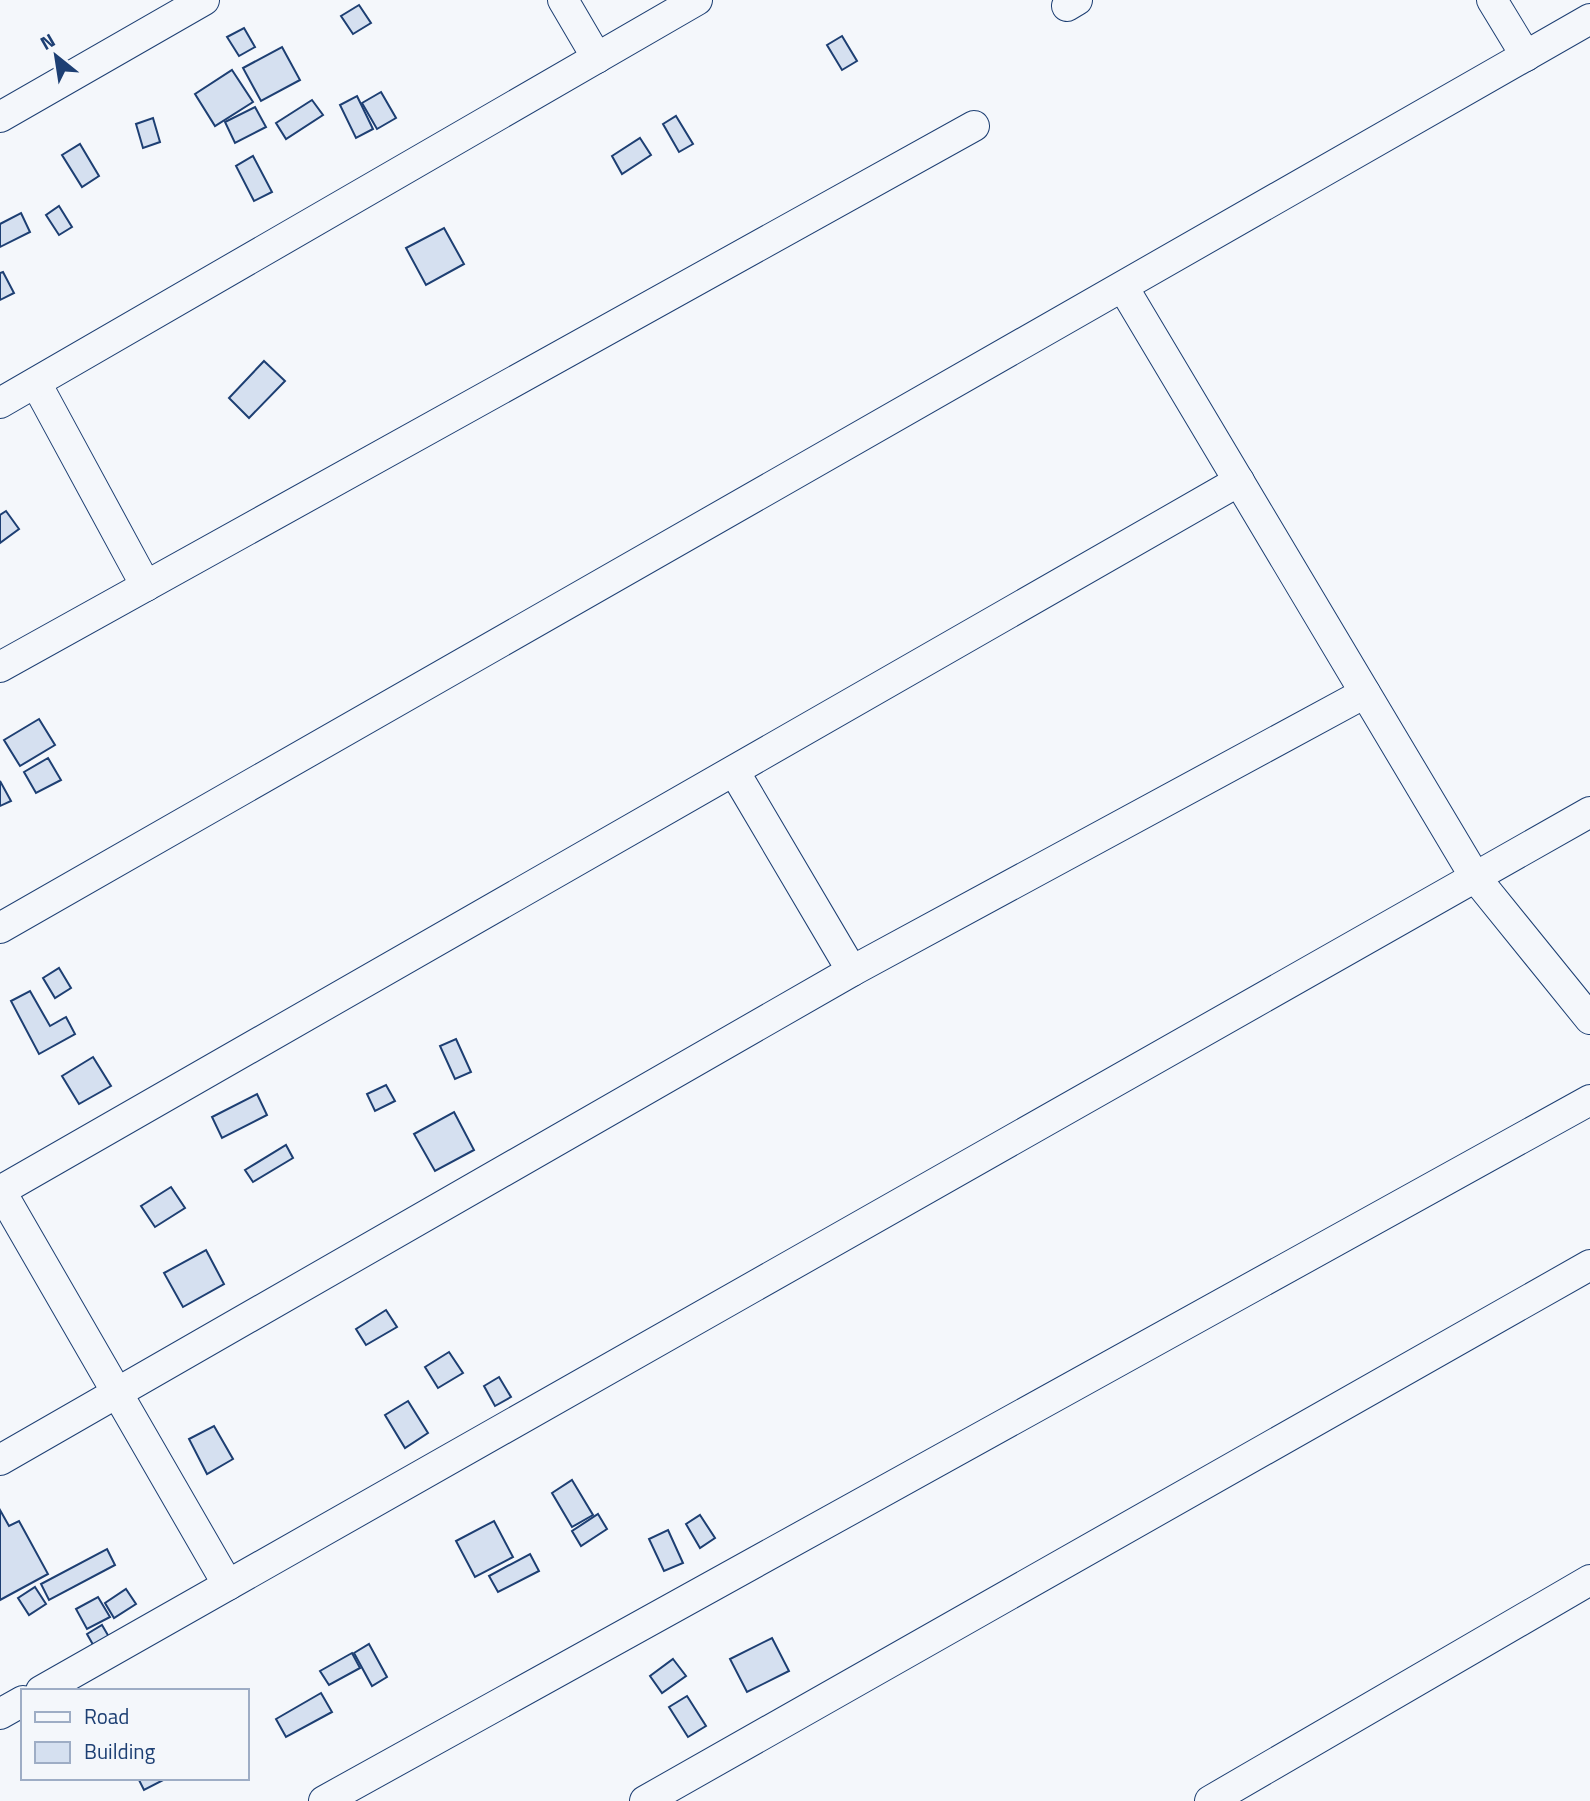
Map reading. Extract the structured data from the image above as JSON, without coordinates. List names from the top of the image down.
{
  "legend": ["Road", "Building"],
  "north": "top left"
}
